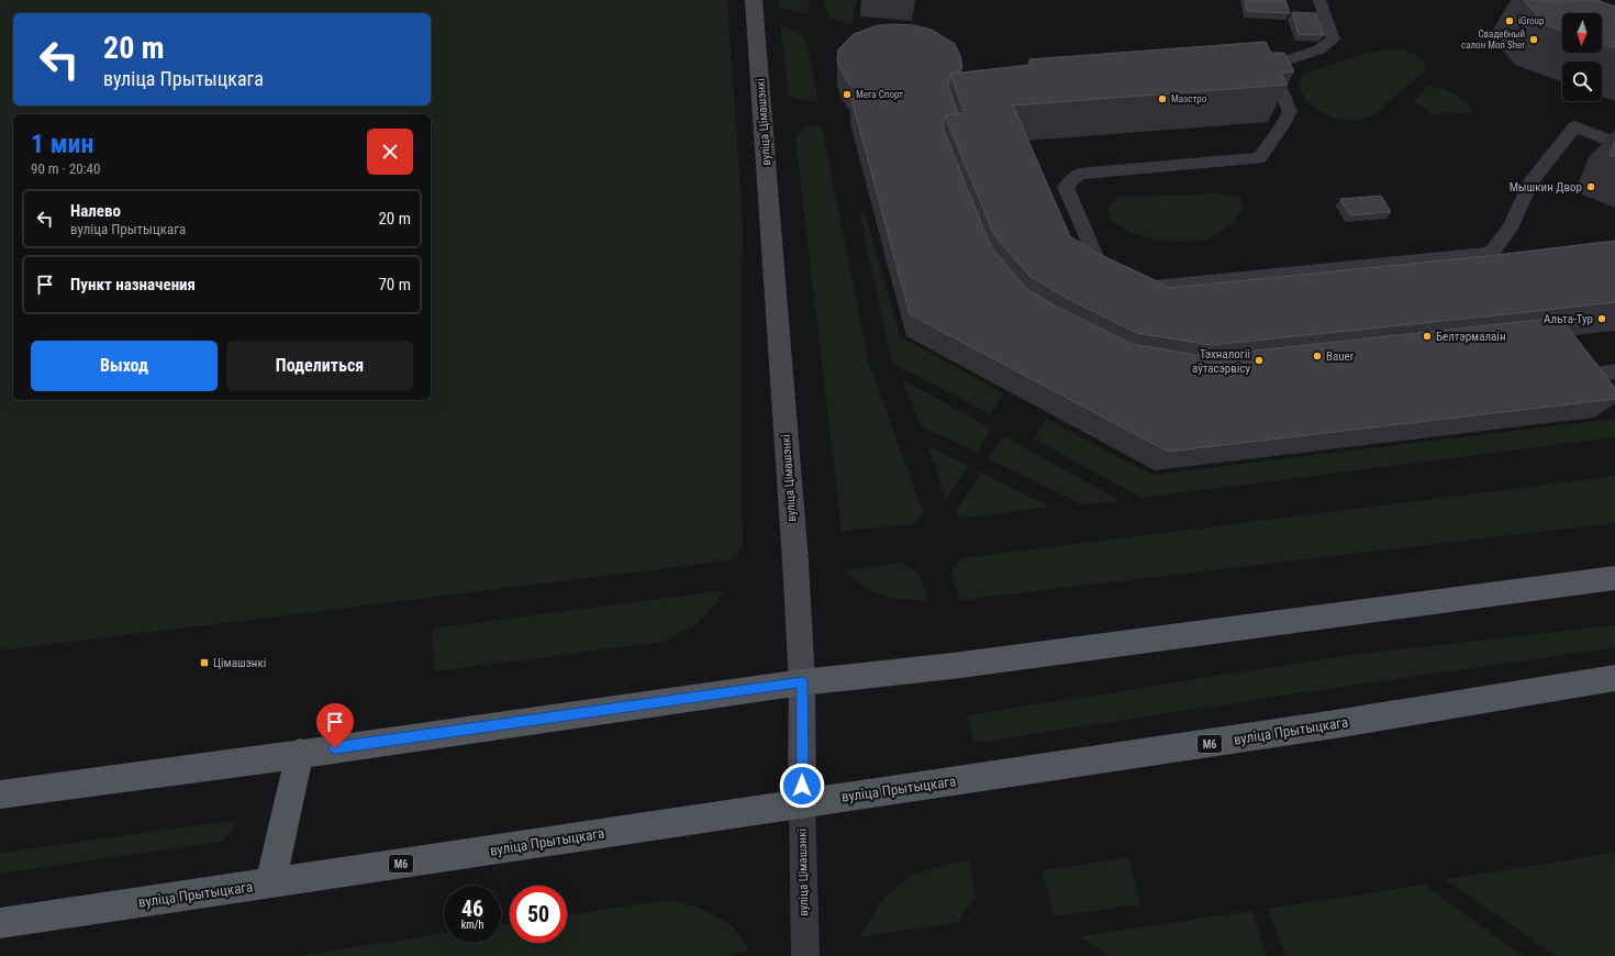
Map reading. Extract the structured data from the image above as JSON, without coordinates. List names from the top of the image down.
{
  "streets": {
    "main road": ["вуліца Цімашэнкі", "вуліца Прытыцкага", "М6"]
  },
  "crossings": [
    ["вуліца Цімашэнкі", "вуліца Прытыцкага"]
  ],
  "places": {
    "other": [
      "iGroup",
      "Свадебный салон Mon Sher",
      "Мега Спорт",
      "Маэстро",
      "Мышкин Двор",
      "Альта-Тур",
      "Белтэрмалаін",
      "Bauer",
      "Тэхналогіі аўтасэрвісу"
    ],
    "transit": ["Цімашэнкі"]
  },
  "north": "bottom",
  "page": {
    "turn": ["20 m", "вуліца Прытыцкага"],
    "heading": ["1 мин", "90 m · 20:40"],
    "list": [
      {
        "name": "Налево",
        "note": "вуліца Прытыцкага",
        "value": "20 m"
      },
      {
        "name": "Пункт назначения",
        "value": "70 m"
      }
    ],
    "buttons": ["Выход", "Поделиться"],
    "speed": "46 km/h",
    "limit": "50"
  }
}
